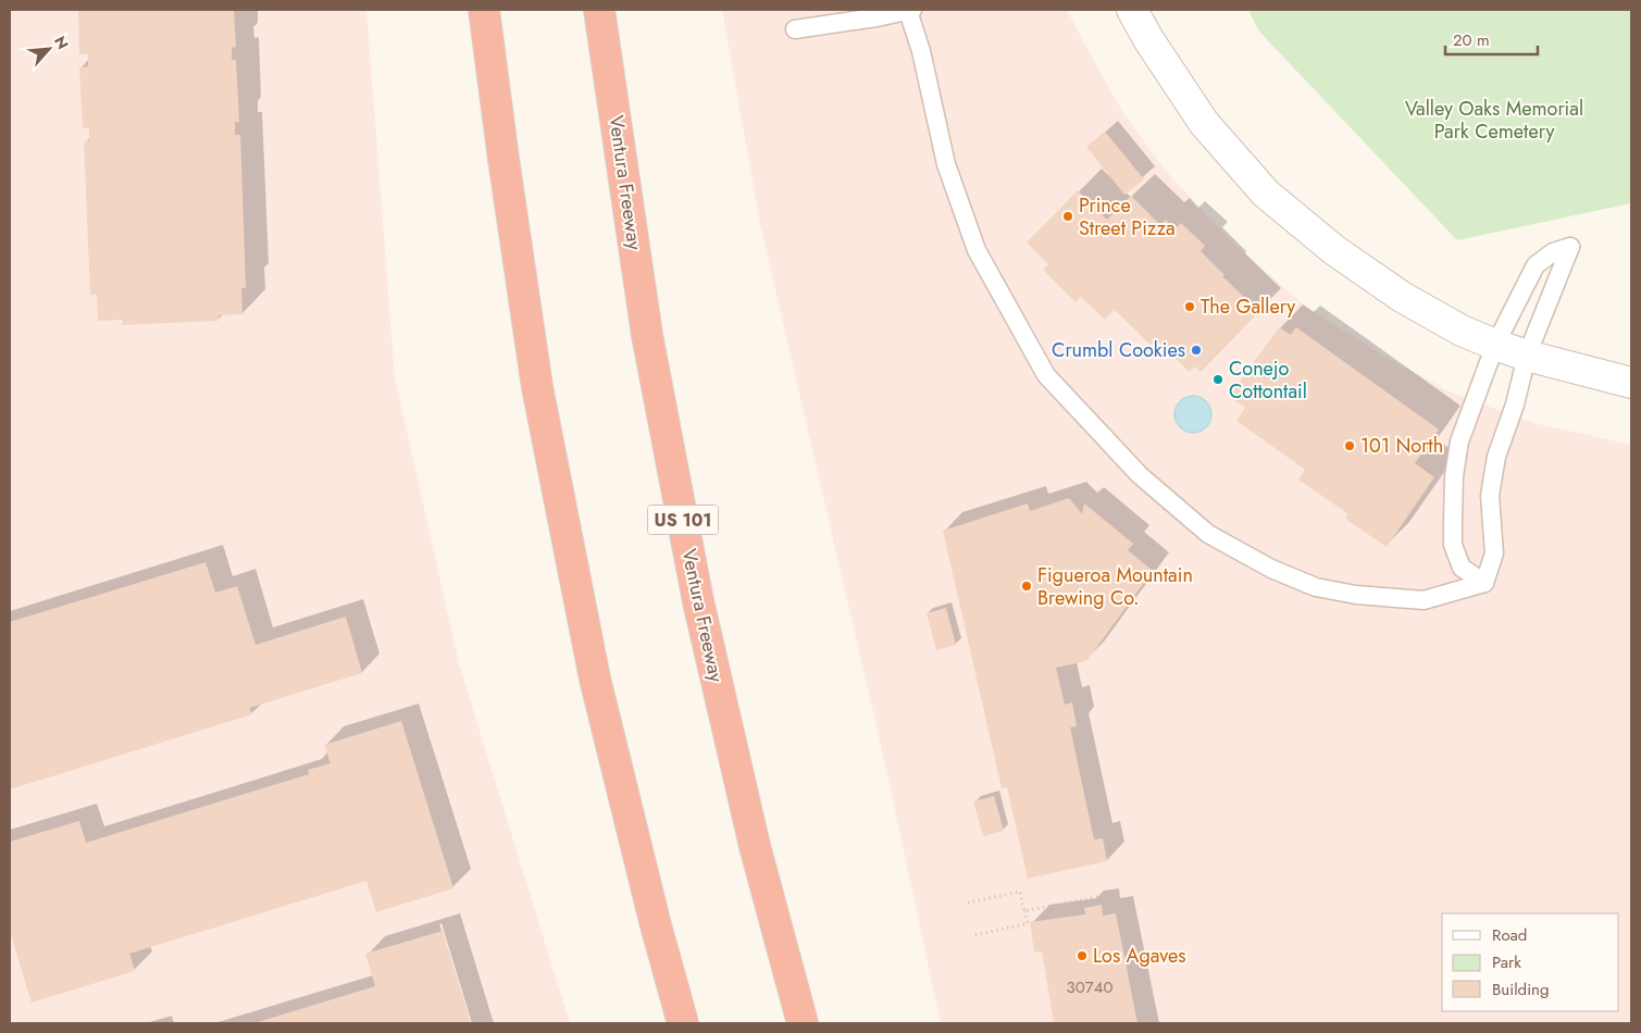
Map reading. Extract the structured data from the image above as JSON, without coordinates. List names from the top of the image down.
{
  "streets": {
    "highway": ["Ventura Freeway", "US 101"]
  },
  "parks": ["Valley Oaks Memorial Park Cemetery"],
  "places": [
    "Prince Street Pizza",
    "The Gallery",
    "Crumbl Cookies",
    "Conejo Cottontail",
    "101 North",
    "Figueroa Mountain Brewing Co.",
    "Los Agaves"
  ],
  "house_numbers": ["30740"],
  "legend": ["Road", "Park", "Building"],
  "scale_bar": "20 m",
  "north": "top right"
}
